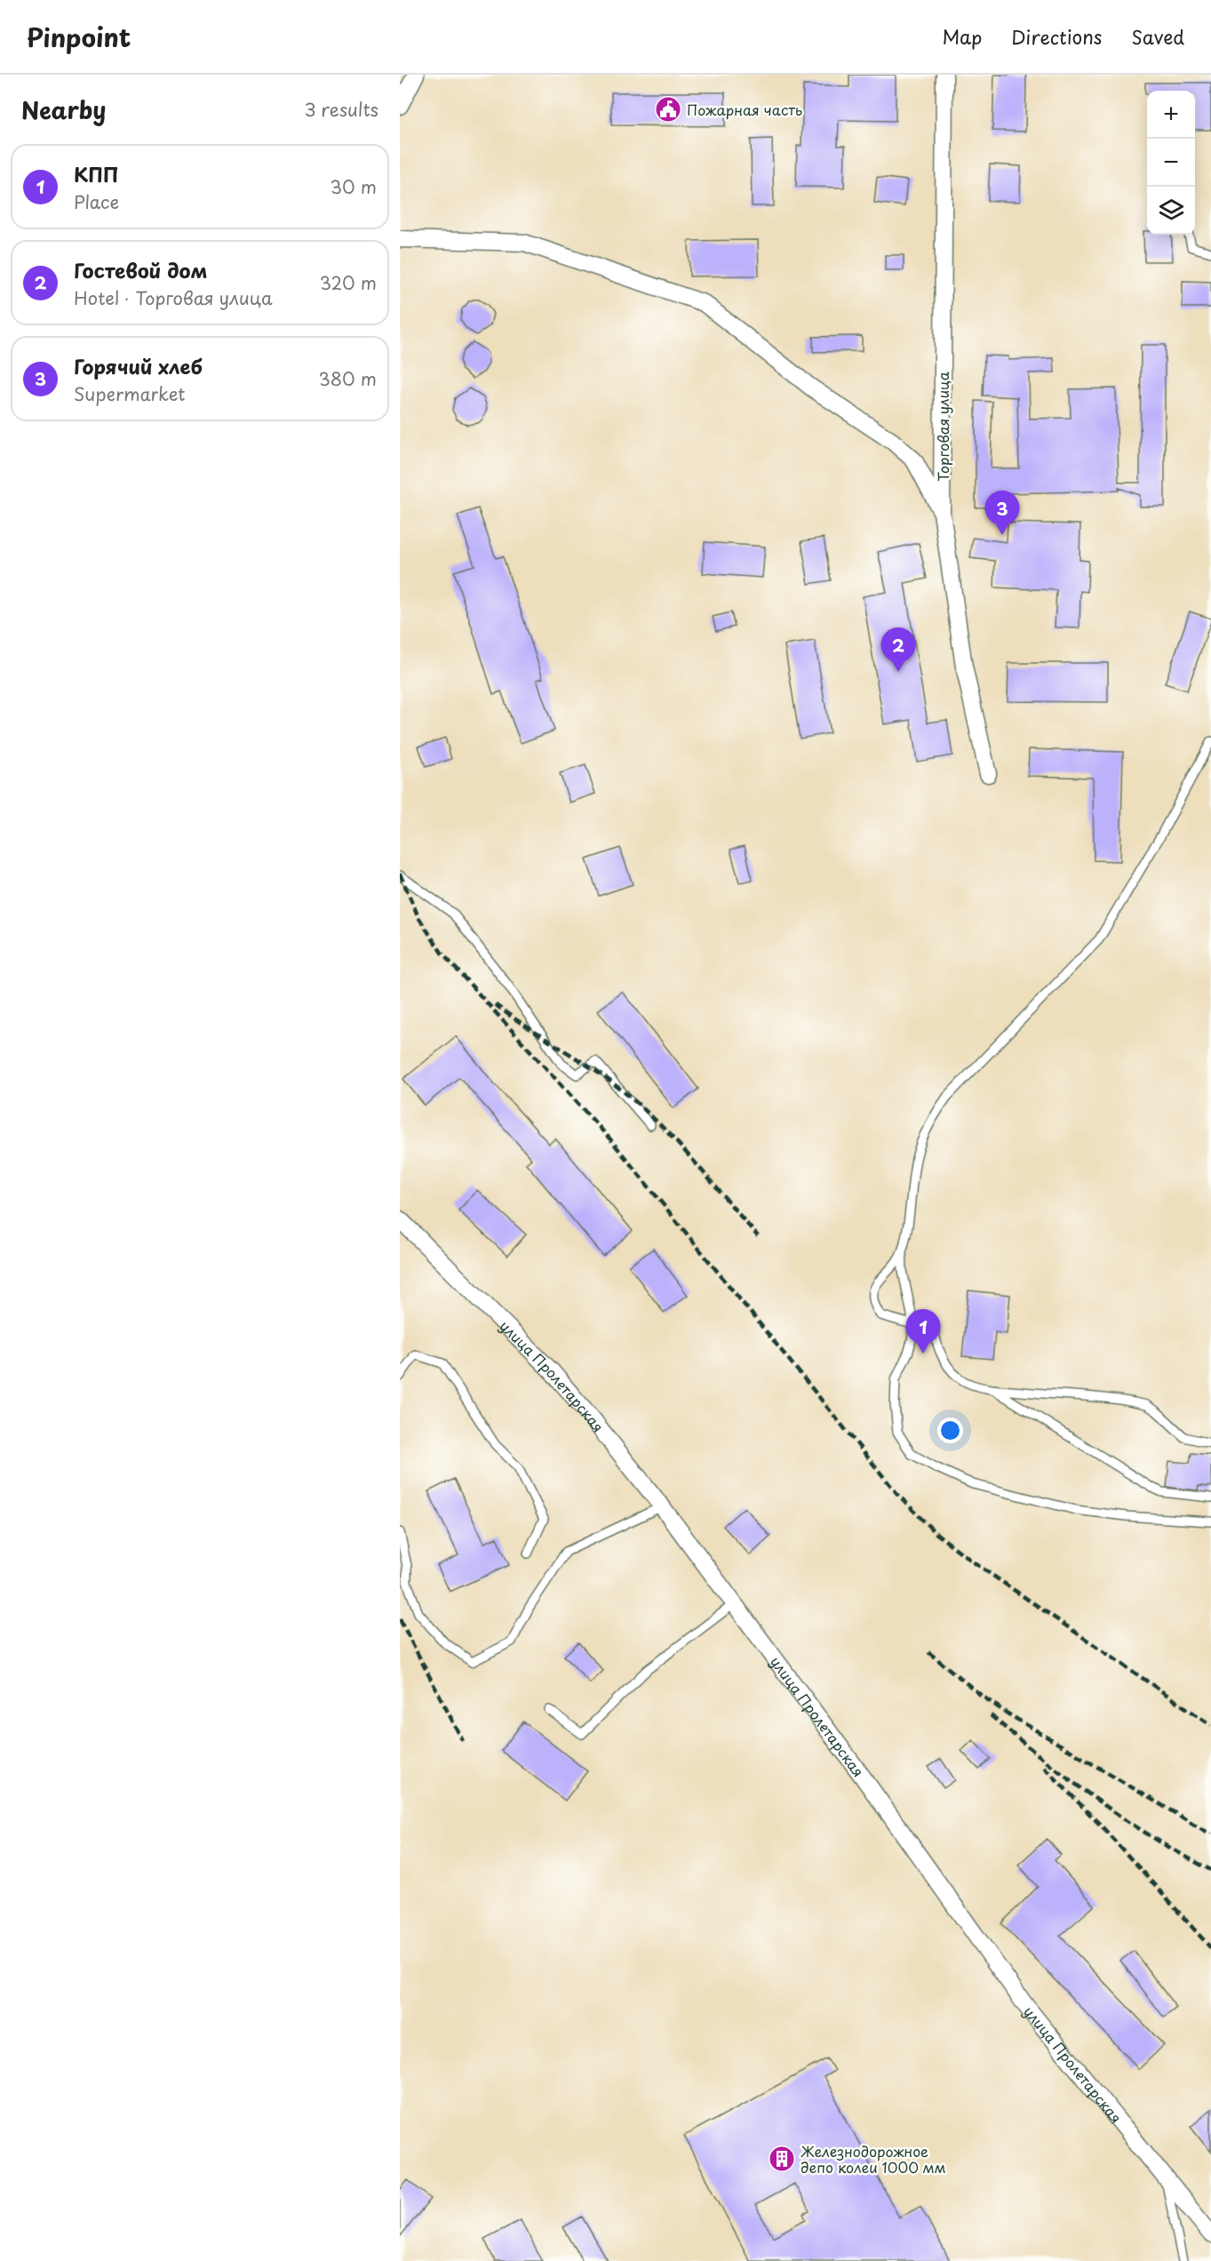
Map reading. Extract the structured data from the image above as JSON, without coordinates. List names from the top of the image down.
{
  "streets": {
    "street": ["Торговая улица", "улица Пролетарская"]
  },
  "places": {
    "public building": ["Пожарная часть"],
    "building": ["Железнодорожное депо колеи 1000 мм"]
  },
  "page": {
    "header": "Pinpoint",
    "nav": ["Map", "Directions", "Saved"],
    "heading": ["Nearby", "3 results"],
    "map_buttons": ["+", "−"],
    "list": [
      {
        "mark": "1",
        "name": "КПП",
        "note": "Place",
        "value": "30 m"
      },
      {
        "mark": "2",
        "name": "Гостевой дом",
        "note": "Hotel · Торговая улица",
        "value": "320 m"
      },
      {
        "mark": "3",
        "name": "Горячий хлеб",
        "note": "Supermarket",
        "value": "380 m"
      }
    ],
    "pins": ["3", "2", "1"]
  }
}
